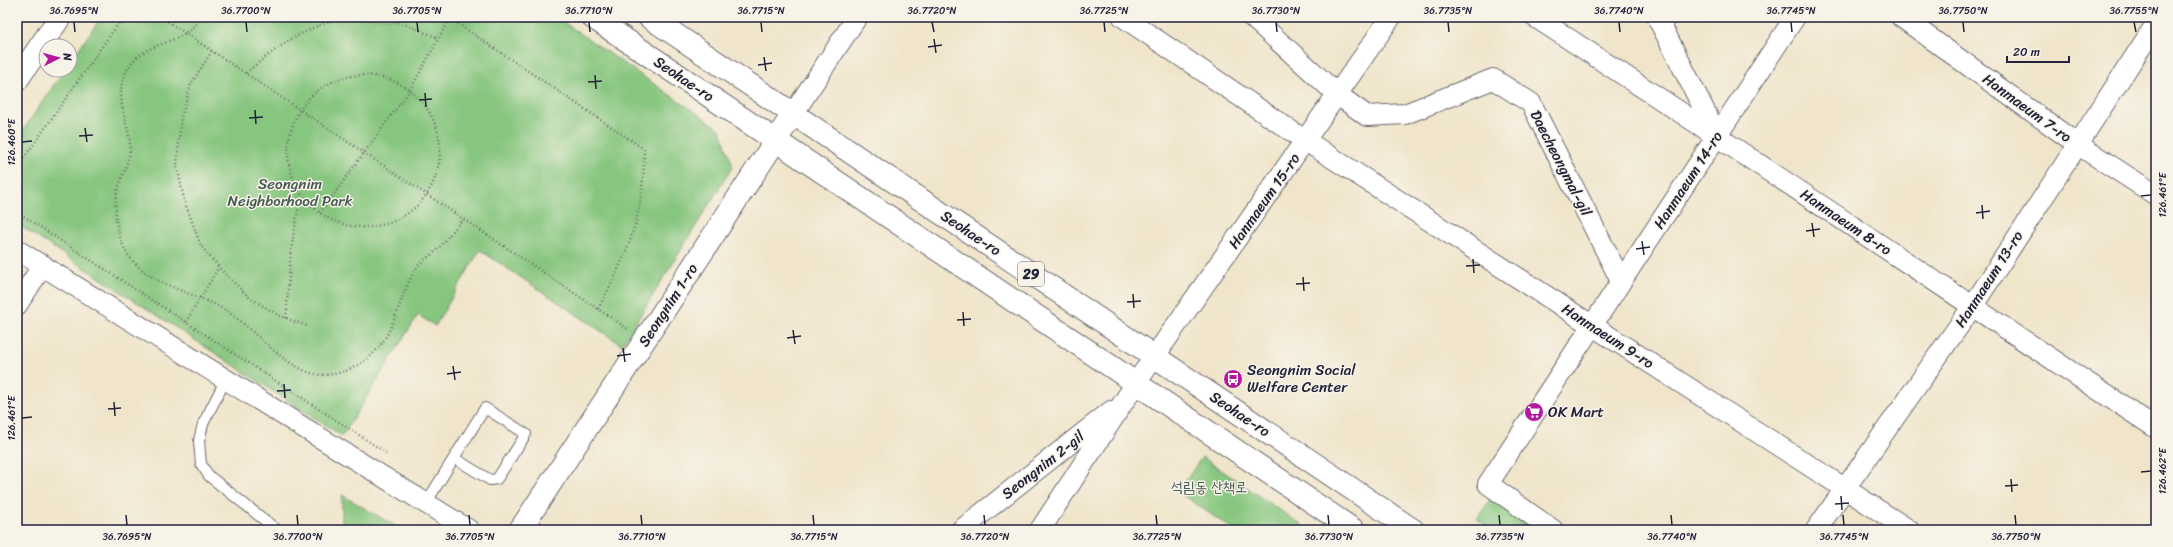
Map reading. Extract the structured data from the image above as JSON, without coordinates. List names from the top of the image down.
{
  "streets": {
    "main road": ["Seohae-ro", "29", "Seongnim 1-ro"],
    "street": [
      "Hanmaeum 7-ro",
      "Daecheongmal-gil",
      "Hanmaeum 14-ro",
      "Hanmaeum 15-ro",
      "Hanmaeum 8-ro",
      "Hanmaeum 13-ro",
      "Hanmaeum 9-ro",
      "Seongnim 2-gil"
    ]
  },
  "crossings": [
    ["Seohae-ro", "Hanmaeum 15-ro"],
    ["Seohae-ro", "Seongnim 1-ro"],
    ["Seohae-ro", "Seongnim 2-gil"],
    ["Hanmaeum 7-ro", "Hanmaeum 13-ro"],
    ["Daecheongmal-gil", "Hanmaeum 14-ro"],
    ["Daecheongmal-gil", "Hanmaeum 15-ro"],
    ["Hanmaeum 14-ro", "Hanmaeum 8-ro"],
    ["Hanmaeum 14-ro", "Hanmaeum 9-ro"],
    ["Hanmaeum 15-ro", "Hanmaeum 9-ro"],
    ["Hanmaeum 15-ro", "Seongnim 2-gil"],
    ["Hanmaeum 8-ro", "Hanmaeum 13-ro"],
    ["Hanmaeum 13-ro", "Hanmaeum 9-ro"]
  ],
  "parks": ["Seongnim Neighborhood Park", "석림동 산책로"],
  "places": {
    "bus stop": ["Seongnim Social Welfare Center"],
    "supermarket": ["OK Mart"]
  },
  "scale_bar": "20 m",
  "north": "right",
  "coordinates": [
    "36.7695°N",
    "36.7700°N",
    "36.7705°N",
    "36.7710°N",
    "36.7715°N",
    "36.7720°N",
    "36.7725°N",
    "36.7730°N",
    "36.7735°N",
    "36.7740°N",
    "36.7745°N",
    "36.7750°N",
    "36.7755°N",
    "126.460°E",
    "126.461°E",
    "126.462°E"
  ]
}
